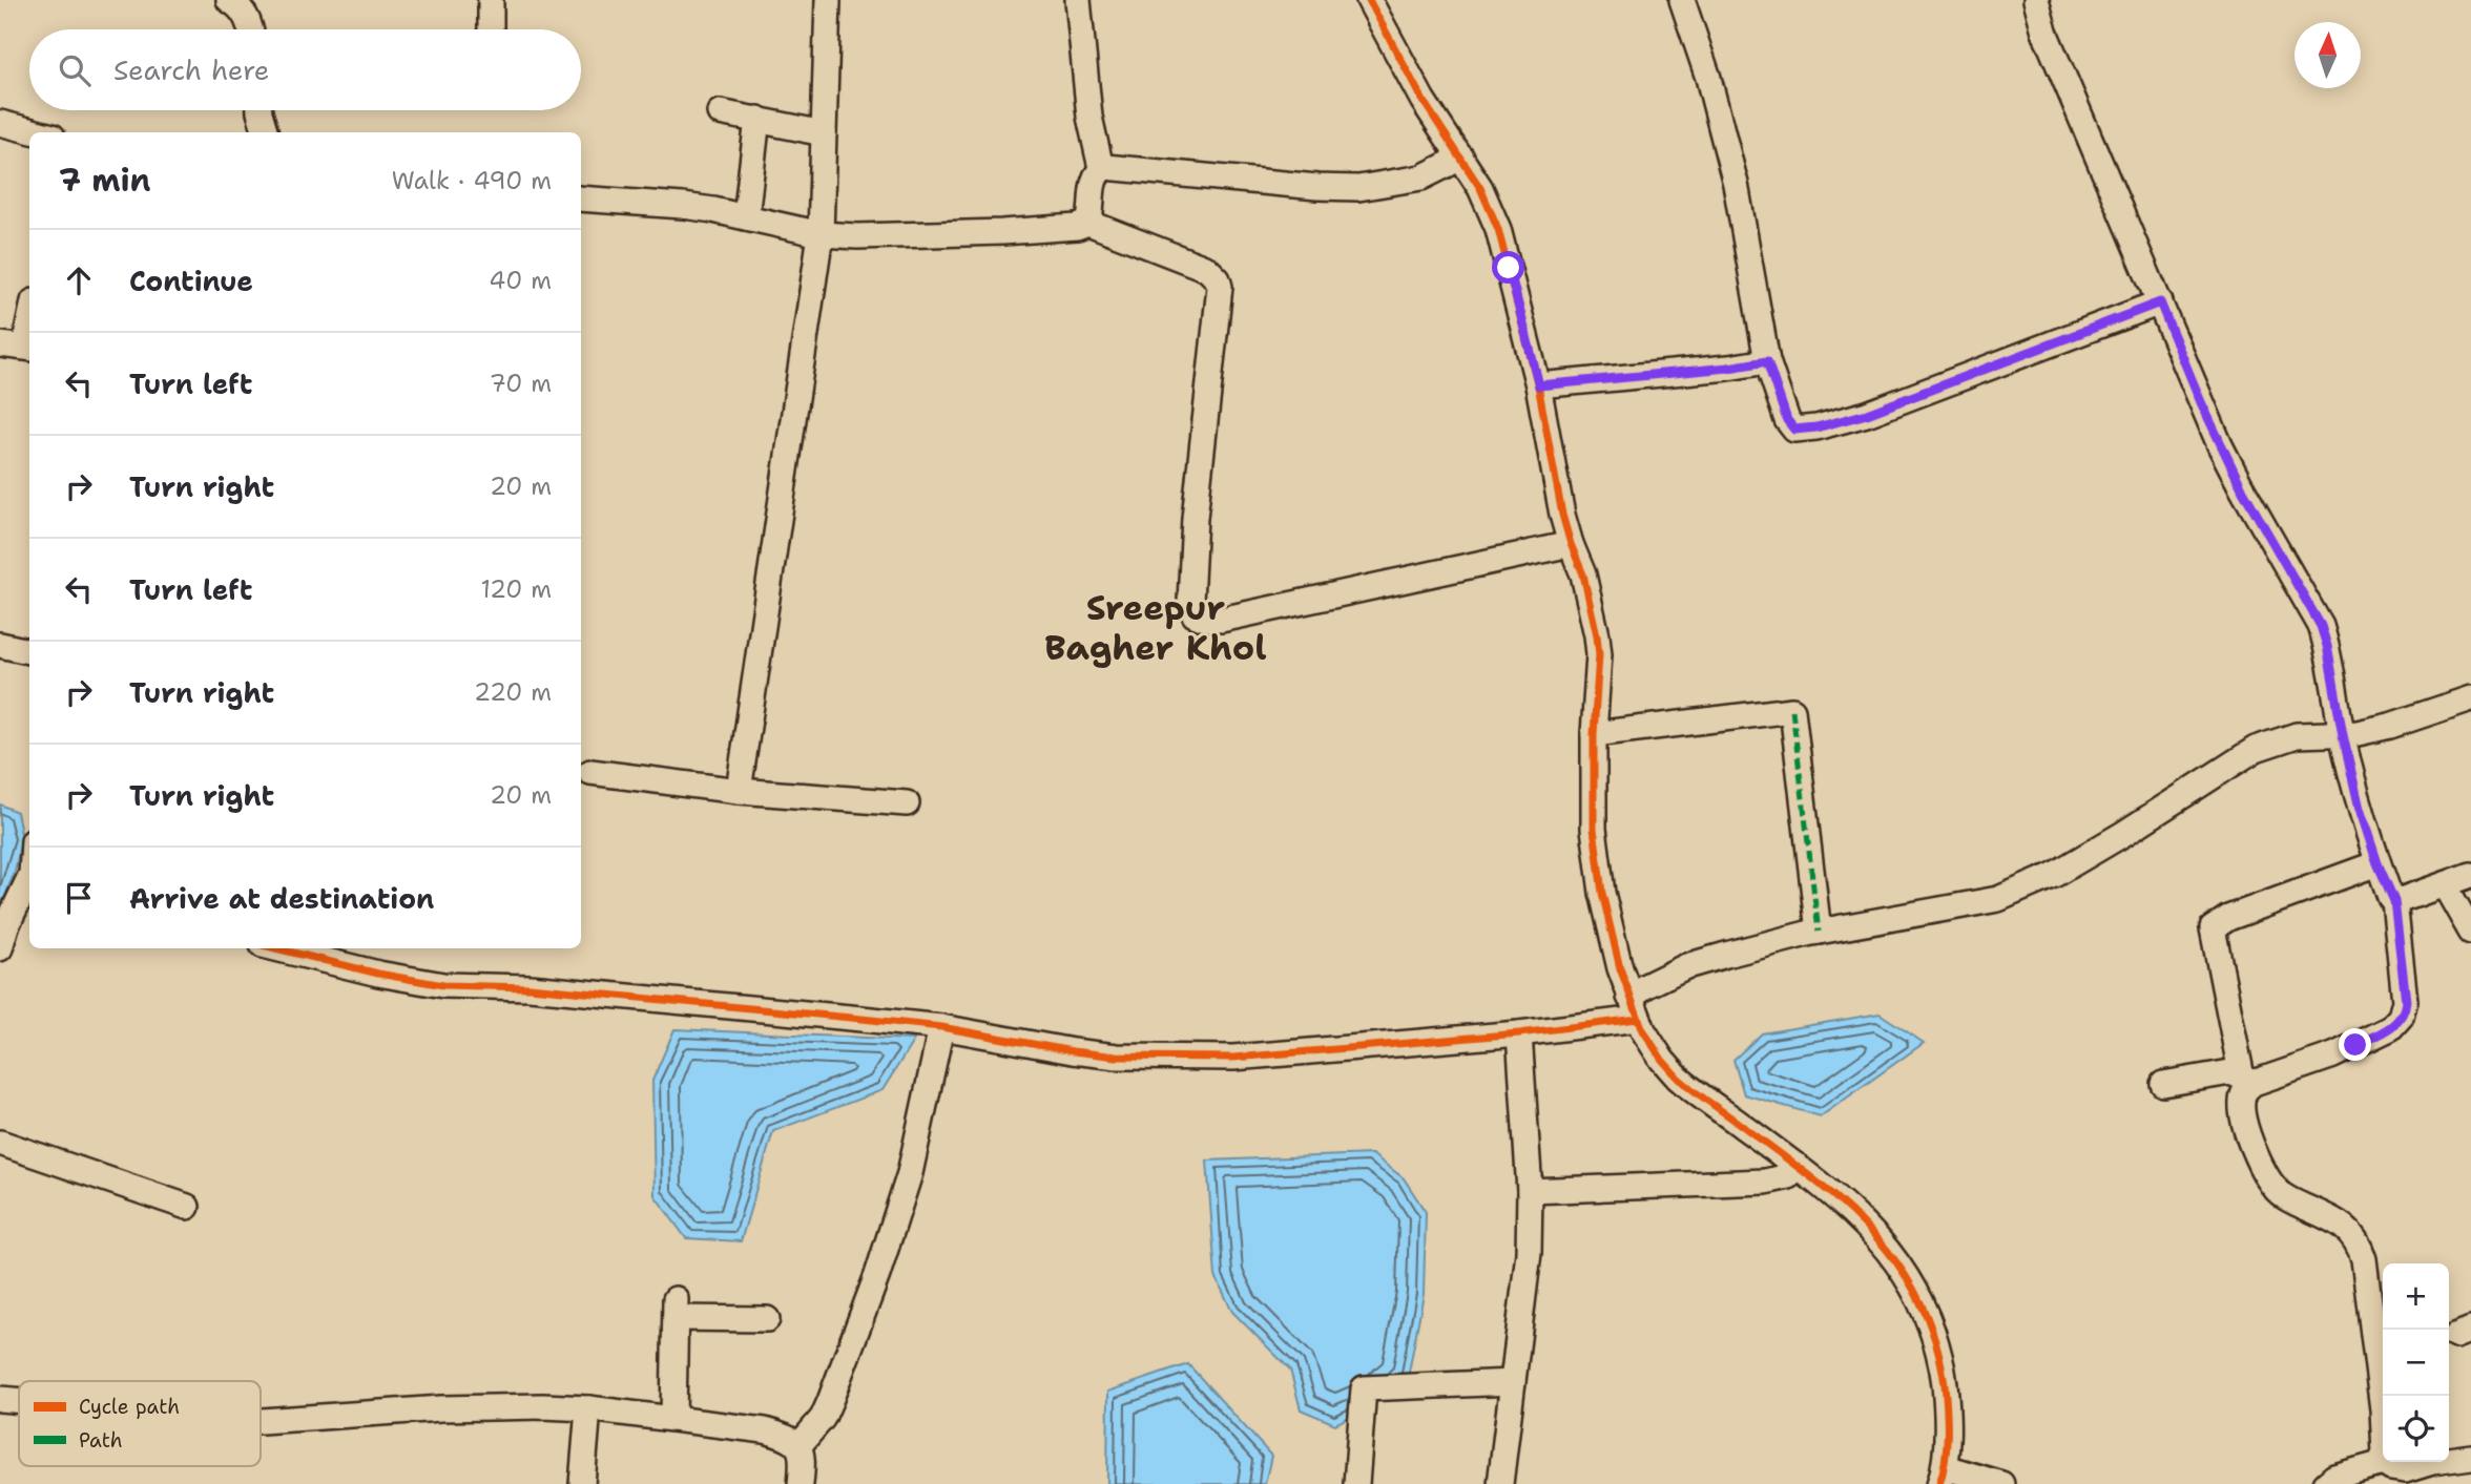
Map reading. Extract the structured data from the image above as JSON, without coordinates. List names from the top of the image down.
{
  "districts": ["Sreepur Bagher Khol"],
  "legend": ["Cycle path", "Path"],
  "north": "top",
  "page": {
    "search": "Search here",
    "heading": ["7 min", "Walk · 490 m"],
    "list": [
      ["Continue", "40 m"],
      ["Turn left", "70 m"],
      ["Turn right", "20 m"],
      ["Turn left", "120 m"],
      ["Turn right", "220 m"],
      ["Turn right", "20 m"],
      "Arrive at destination"
    ],
    "map_buttons": ["+", "−"]
  }
}
